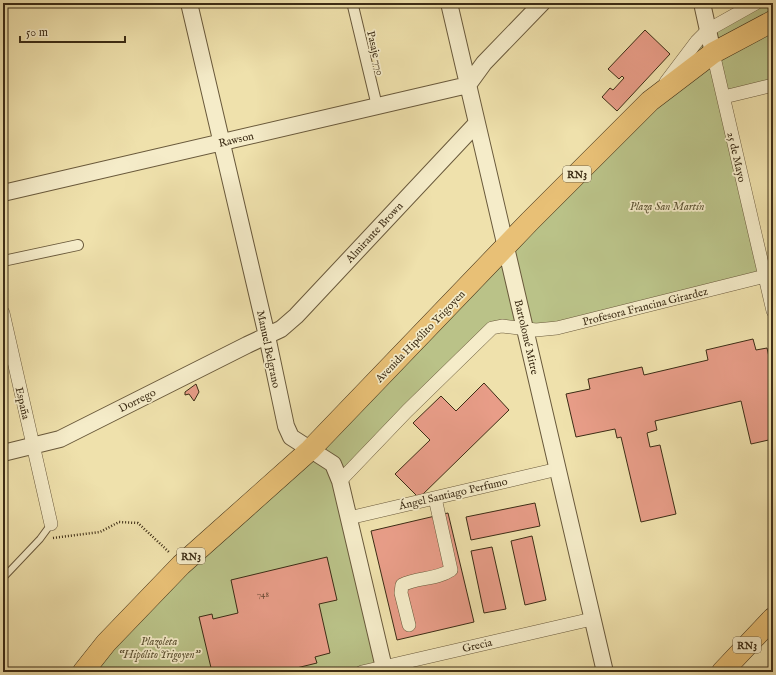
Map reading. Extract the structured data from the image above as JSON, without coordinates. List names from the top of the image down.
{
  "streets": {
    "highway": ["RN3", "Avenida Hipólito Yrigoyen"],
    "street": [
      "Pasaje 770",
      "Rawson",
      "25 de Mayo",
      "Almirante Brown",
      "Profesora Francina Girardez",
      "Bartolomé Mitre",
      "Manuel Belgrano",
      "Dorrego",
      "España",
      "Ángel Santiago Perfumo",
      "Grecia"
    ]
  },
  "crossings": [
    ["Pasaje 770", "Rawson"],
    ["Rawson", "Bartolomé Mitre"],
    ["Rawson", "Manuel Belgrano"],
    ["25 de Mayo", "Profesora Francina Girardez"],
    ["25 de Mayo", "Avenida Hipólito Yrigoyen"],
    ["Almirante Brown", "Bartolomé Mitre"],
    ["Almirante Brown", "Manuel Belgrano"],
    ["Almirante Brown", "Dorrego"],
    ["Profesora Francina Girardez", "Bartolomé Mitre"],
    ["Profesora Francina Girardez", "Manuel Belgrano"],
    ["Avenida Hipólito Yrigoyen", "Bartolomé Mitre"],
    ["Avenida Hipólito Yrigoyen", "Manuel Belgrano"],
    ["Bartolomé Mitre", "Ángel Santiago Perfumo"],
    ["Bartolomé Mitre", "Grecia"],
    ["Manuel Belgrano", "Dorrego"],
    ["Manuel Belgrano", "Ángel Santiago Perfumo"],
    ["Manuel Belgrano", "Grecia"],
    ["Dorrego", "España"]
  ],
  "parks": ["Plaza San Martín", "Plazoleta “Hipólito Yrigoyen”"],
  "house_numbers": ["748"],
  "scale_bar": "50 m"
}
